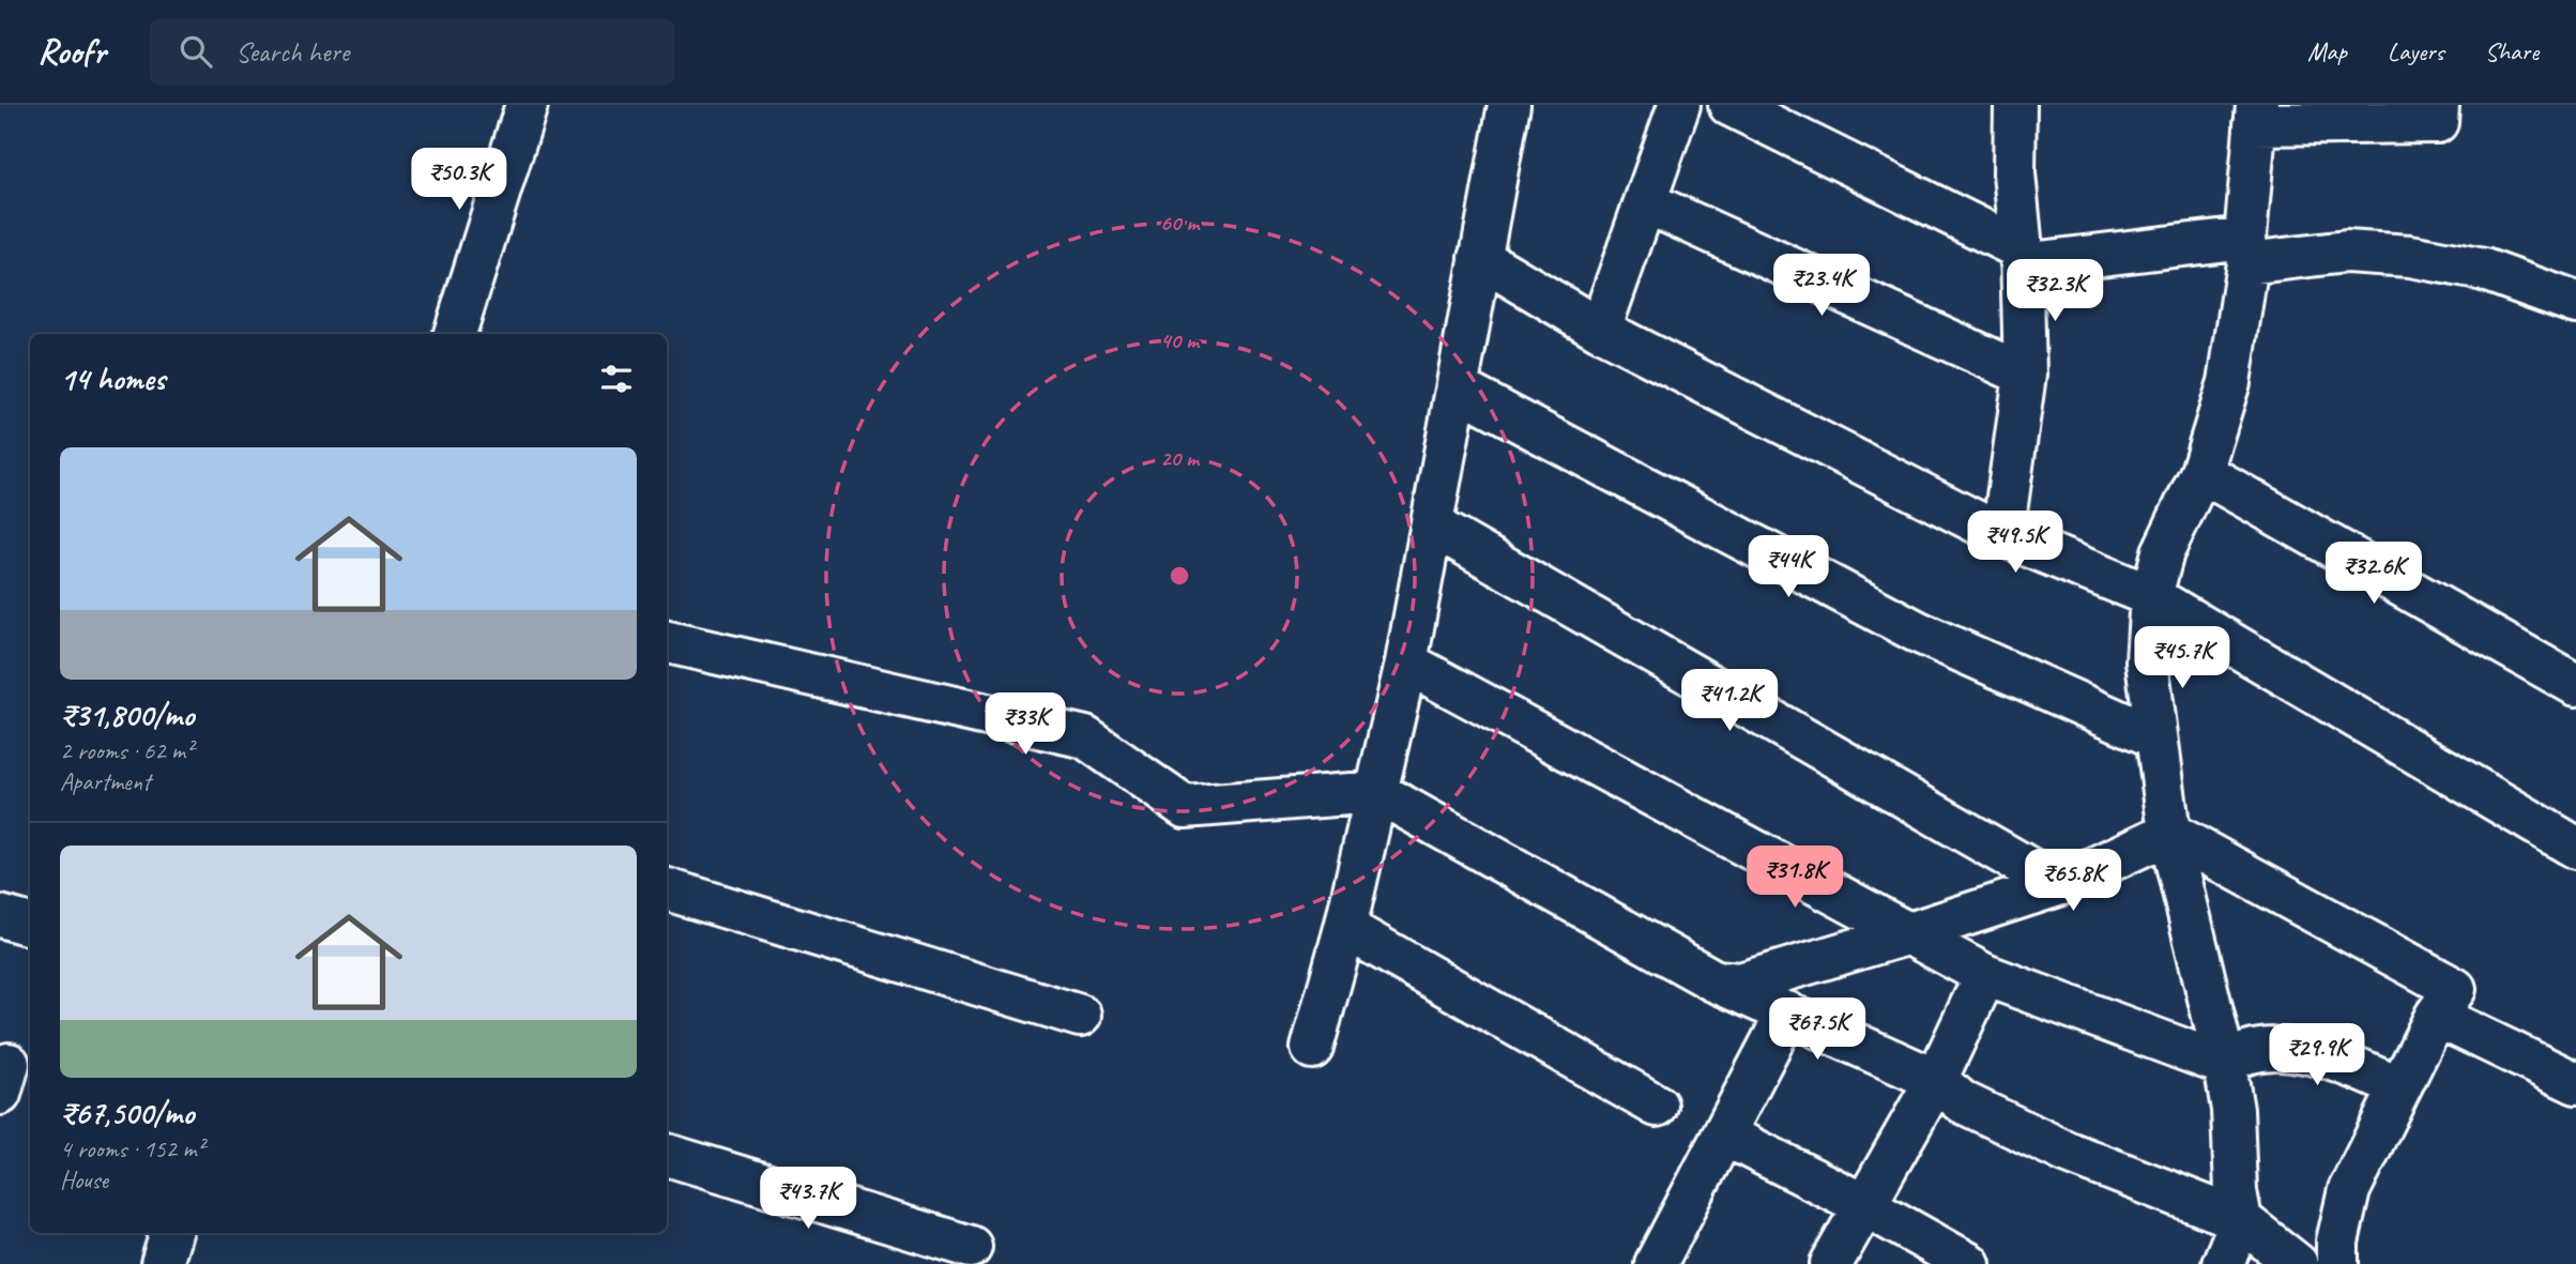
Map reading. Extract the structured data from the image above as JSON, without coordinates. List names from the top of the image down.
{
  "page": {
    "header": "Roofr",
    "search": "Search here",
    "nav": ["Map", "Layers", "Share"],
    "price": [
      "₹50.3K",
      "₹23.4K",
      "₹32.3K",
      "₹49.5K",
      "₹44K",
      "₹32.6K",
      "₹45.7K",
      "₹41.2K",
      "₹33K",
      "₹31.8K",
      "₹65.8K",
      "₹67.5K",
      "₹29.9K",
      "₹43.7K"
    ],
    "heading": "14 homes",
    "list": [
      {
        "name": "₹31,800/mo",
        "note": "2 rooms · 62 m² · Apartment"
      },
      {
        "name": "₹67,500/mo",
        "note": "4 rooms · 152 m² · House"
      }
    ]
  },
  "rings": ["60 m", "40 m", "20 m"]
}
